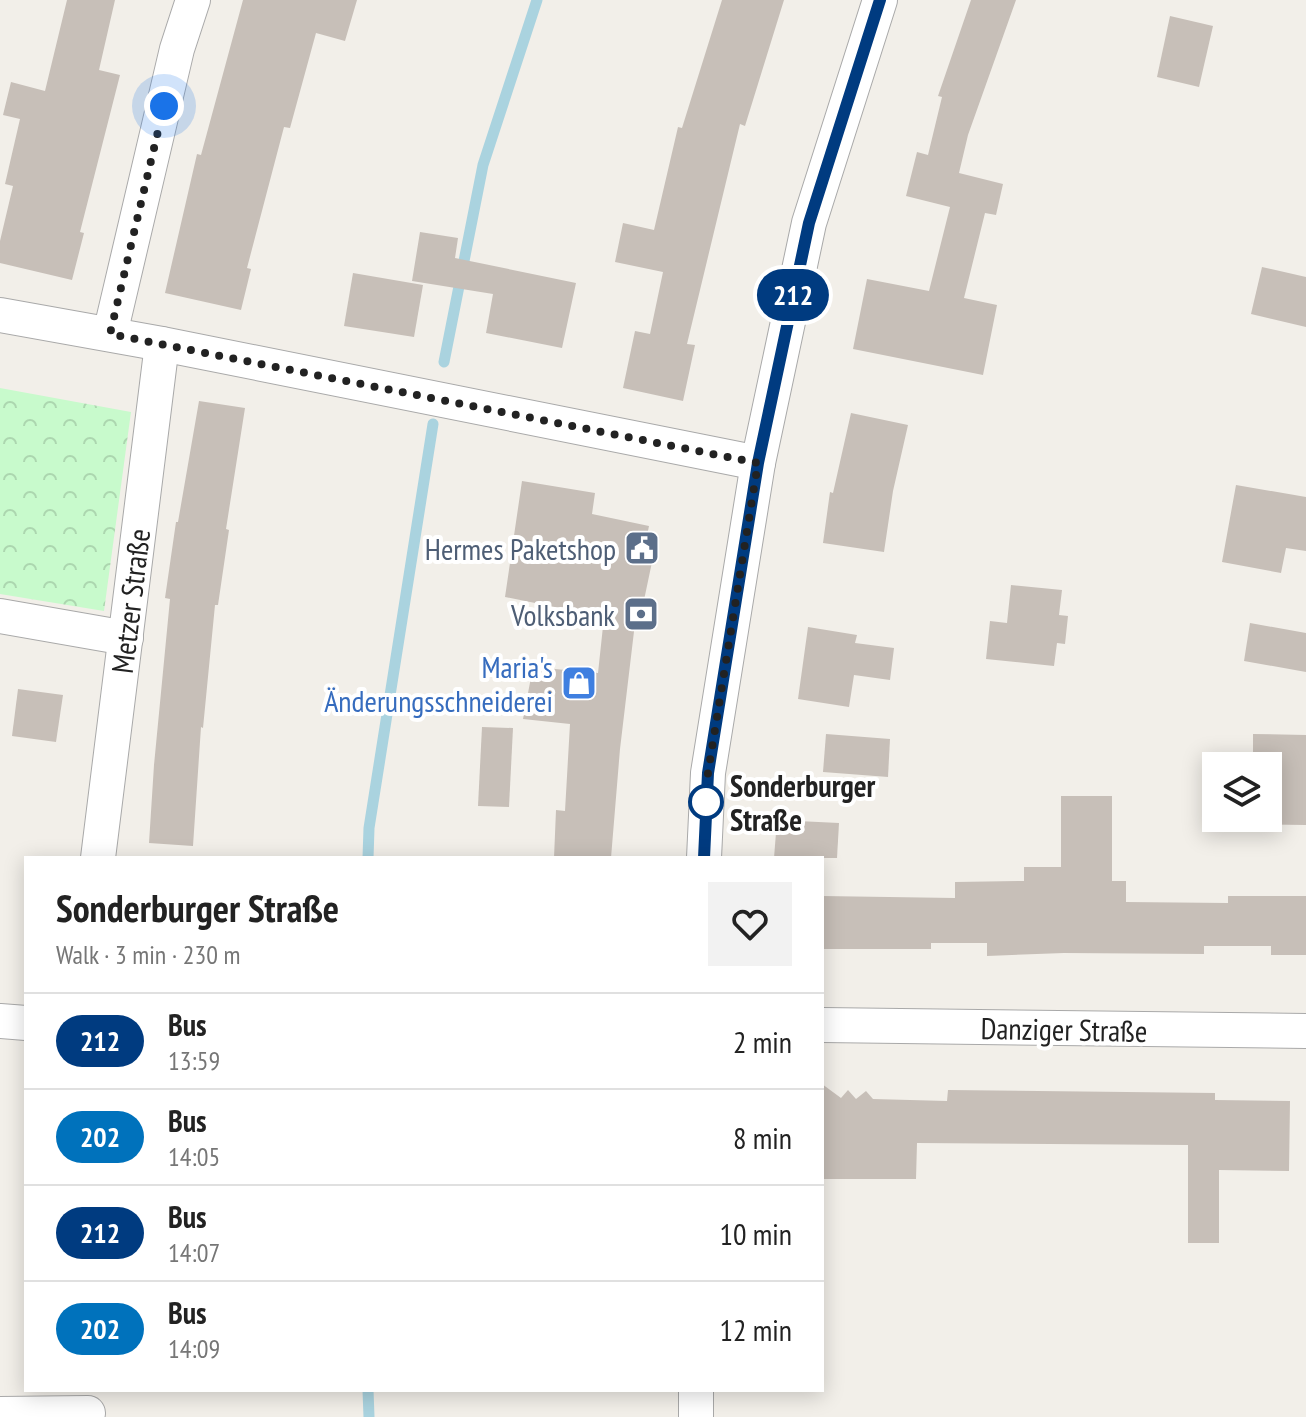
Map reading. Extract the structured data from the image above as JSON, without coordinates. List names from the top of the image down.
{
  "streets": {
    "street": ["Metzer Straße", "Danziger Straße"]
  },
  "places": {
    "public building": ["Hermes Paketshop"],
    "bank": ["Volksbank"],
    "shop": ["Maria's Änderungsschneiderei"],
    "other": ["Sonderburger Straße"]
  },
  "lines": ["bus line 212"],
  "page": {
    "on_map": "212",
    "heading": ["Sonderburger Straße", "Walk · 3 min · 230 m"],
    "list": [
      {
        "mark": "212",
        "name": "Bus",
        "note": "13:59",
        "value": "2 min"
      },
      {
        "mark": "202",
        "name": "Bus",
        "note": "14:05",
        "value": "8 min"
      },
      {
        "mark": "212",
        "name": "Bus",
        "note": "14:07",
        "value": "10 min"
      },
      {
        "mark": "202",
        "name": "Bus",
        "note": "14:09",
        "value": "12 min"
      }
    ]
  }
}
